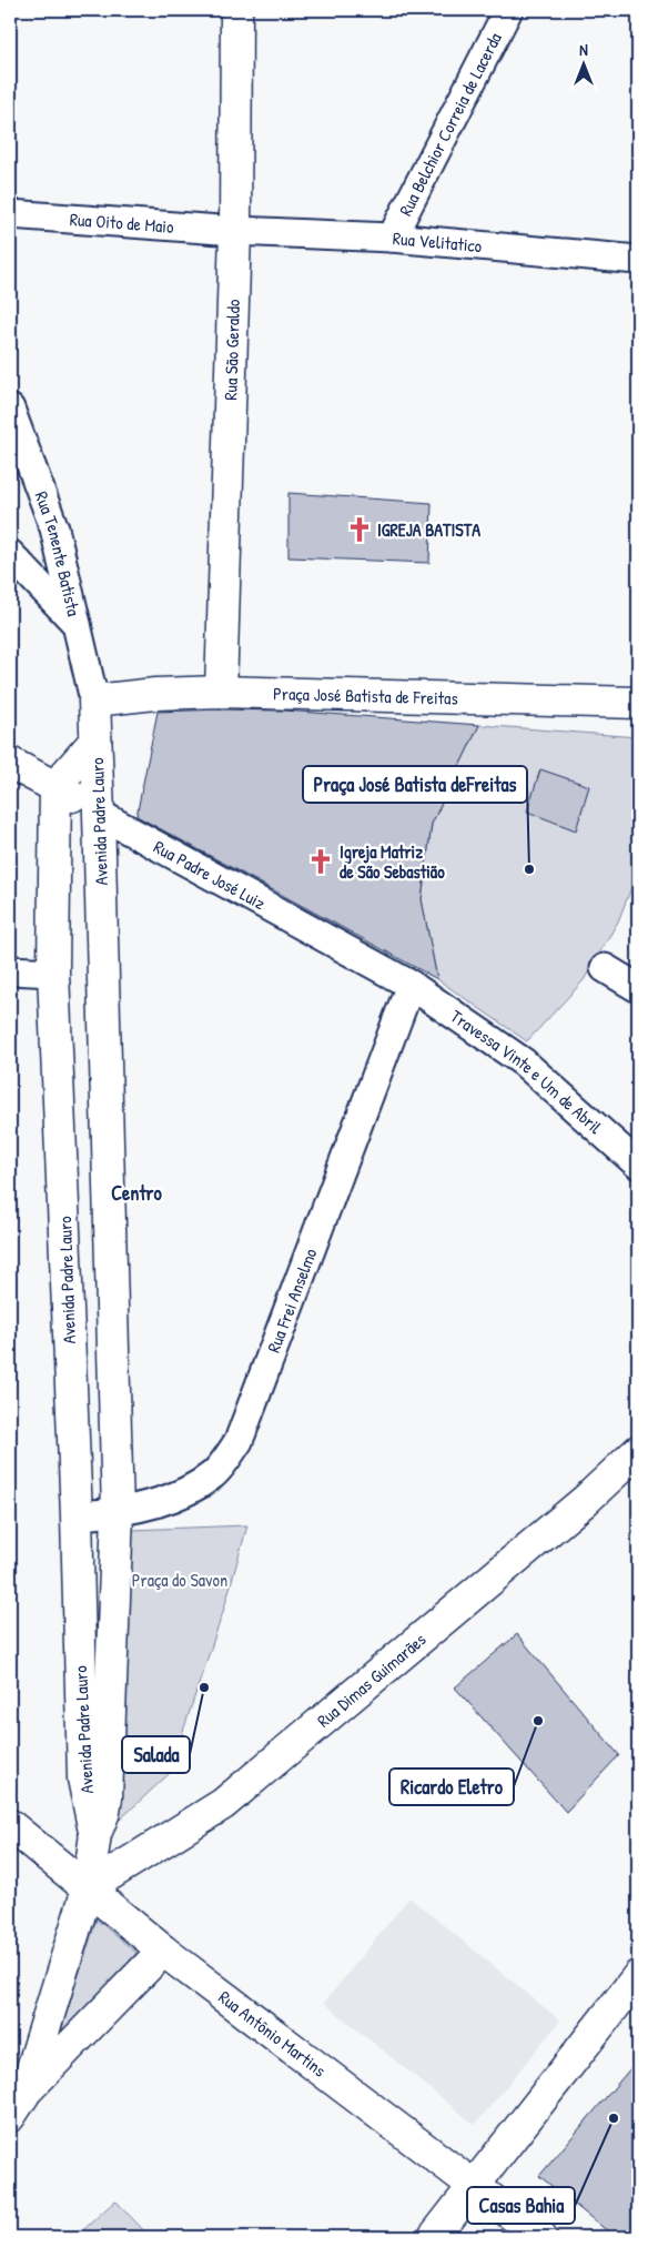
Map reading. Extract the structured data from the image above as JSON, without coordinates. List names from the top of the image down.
{
  "streets": {
    "street": [
      "Rua Belchior Correia de Lacerda",
      "Rua Oito de Maio",
      "Rua Velitatico",
      "Rua São Geraldo",
      "Rua Tenente Batista",
      "Praça José Batista de Freitas",
      "Avenida Padre Lauro",
      "Rua Padre José Luiz",
      "Travessa Vinte e Um de Abril",
      "Rua Frei Anselmo",
      "Rua Dimas Guimarães",
      "Rua Antônio Martins"
    ]
  },
  "crossings": [
    ["Rua Belchior Correia de Lacerda", "Rua Velitatico"],
    ["Rua Oito de Maio", "Rua Velitatico"],
    ["Rua Oito de Maio", "Rua São Geraldo"],
    ["Rua Velitatico", "Rua São Geraldo"],
    ["Rua São Geraldo", "Praça José Batista de Freitas"],
    ["Rua Tenente Batista", "Praça José Batista de Freitas"],
    ["Rua Tenente Batista", "Avenida Padre Lauro"],
    ["Praça José Batista de Freitas", "Avenida Padre Lauro"],
    ["Avenida Padre Lauro", "Rua Padre José Luiz"],
    ["Avenida Padre Lauro", "Rua Frei Anselmo"],
    ["Avenida Padre Lauro", "Rua Dimas Guimarães"],
    ["Avenida Padre Lauro", "Rua Antônio Martins"],
    ["Rua Padre José Luiz", "Travessa Vinte e Um de Abril"],
    ["Rua Padre José Luiz", "Rua Frei Anselmo"],
    ["Travessa Vinte e Um de Abril", "Rua Frei Anselmo"],
    ["Rua Dimas Guimarães", "Rua Antônio Martins"]
  ],
  "districts": ["Centro"],
  "parks": ["Praça do Savon"],
  "places": {
    "church": ["IGREJA BATISTA", "Igreja Matriz de São Sebastião"],
    "other": [
      "Praça José Batista deFreitas",
      "Salada",
      "Ricardo Eletro",
      "Casas Bahia"
    ]
  },
  "north": "top"
}
